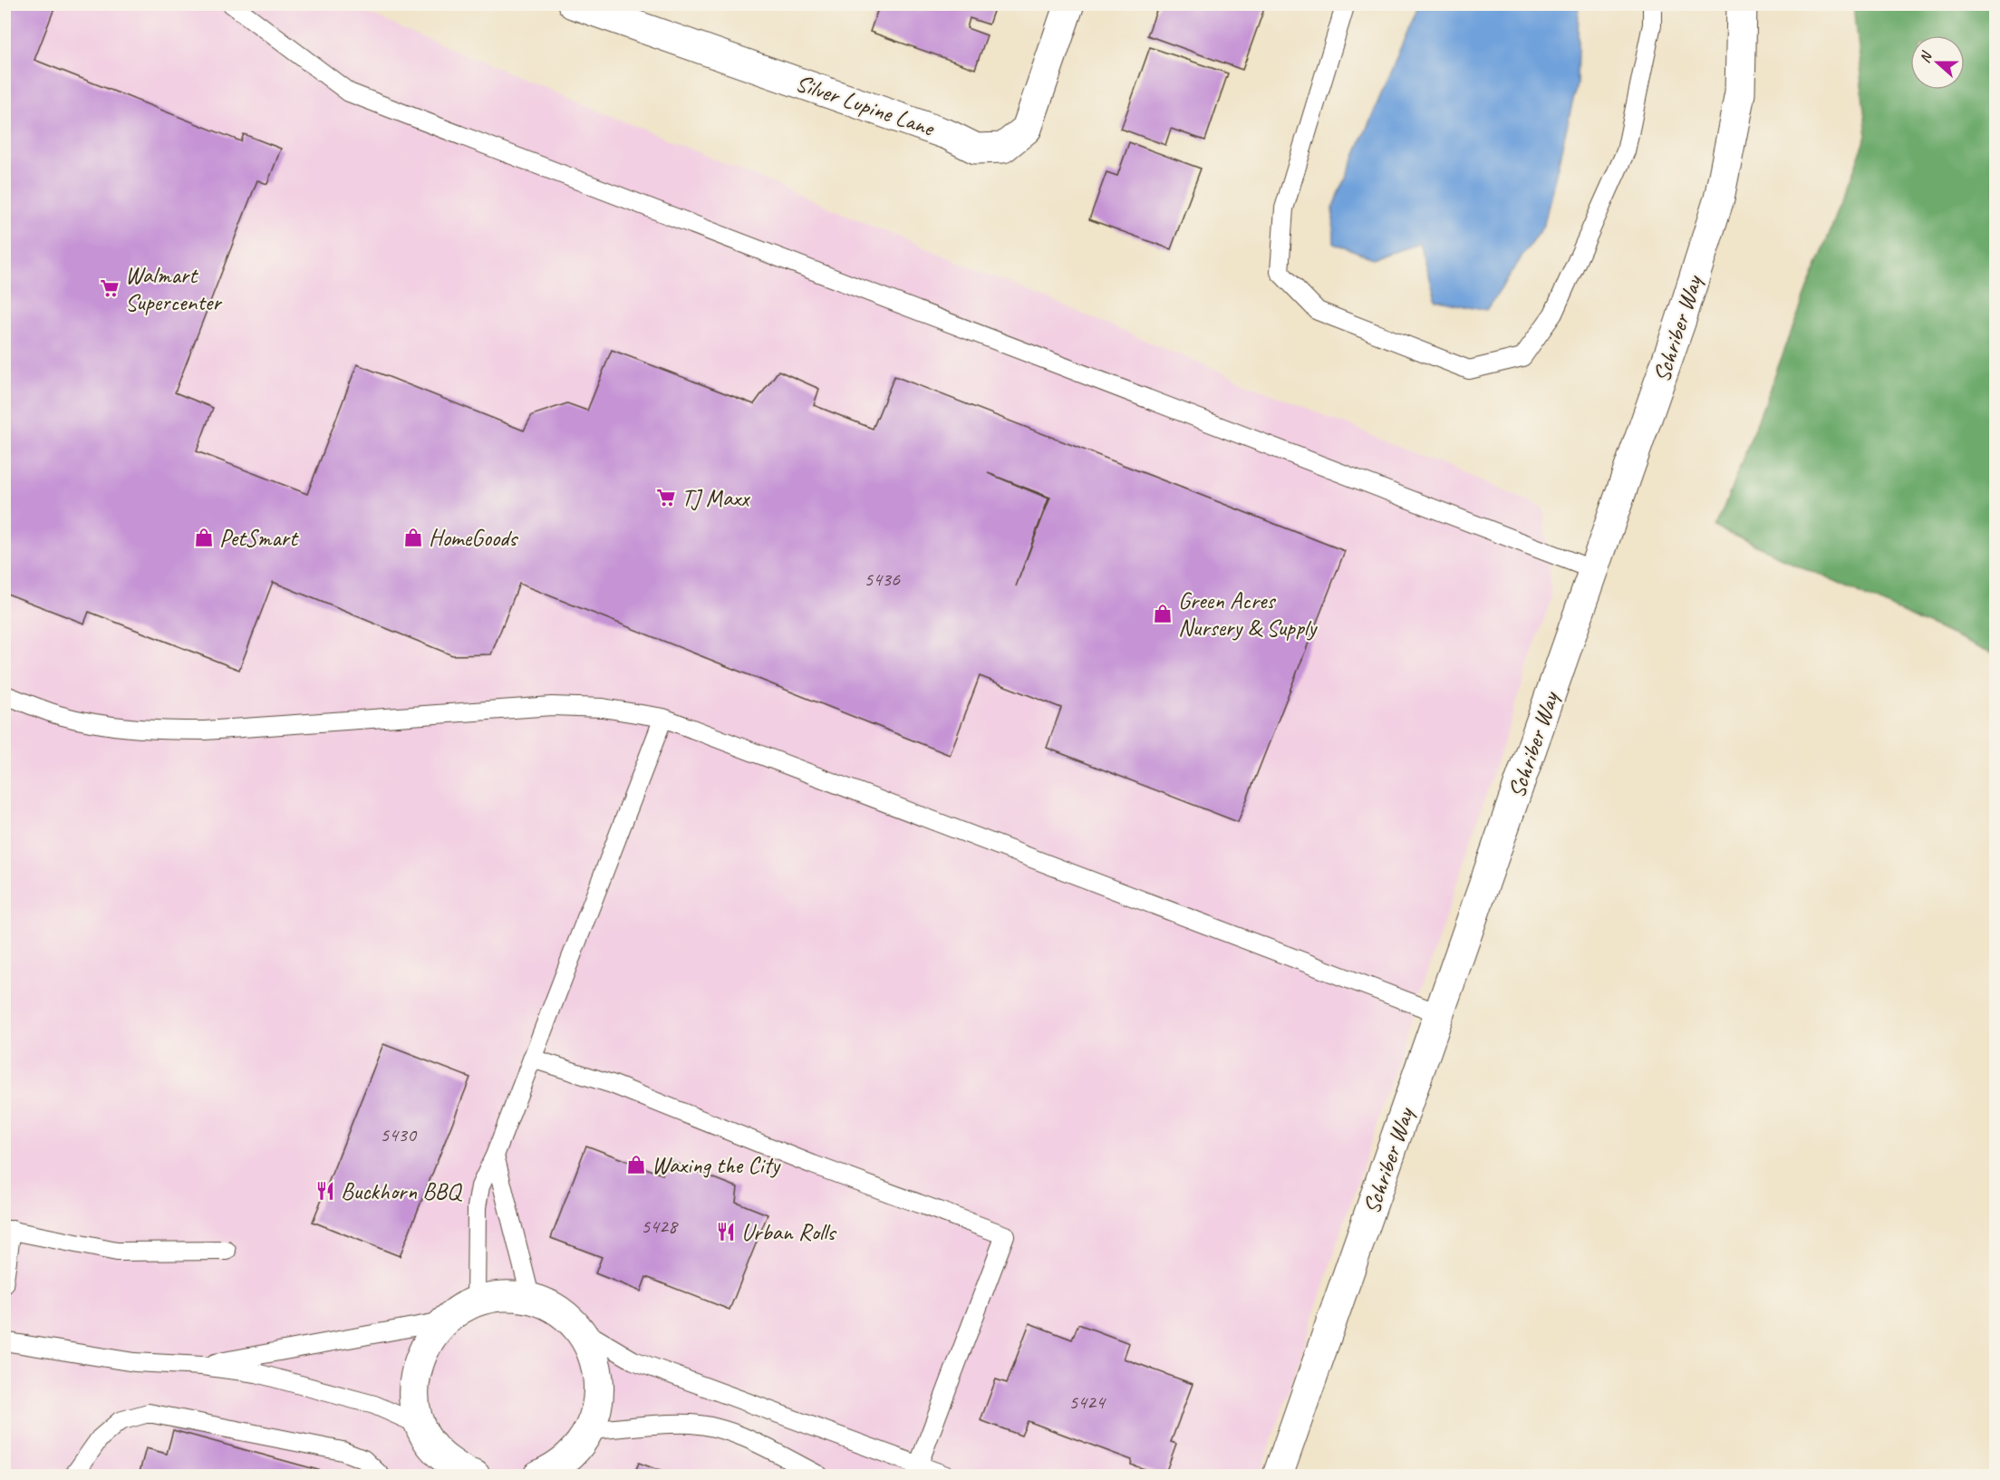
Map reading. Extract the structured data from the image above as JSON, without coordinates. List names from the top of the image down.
{
  "streets": {
    "street": ["Silver Lupine Lane", "Schriber Way"]
  },
  "places": {
    "supermarket": ["Walmart Supercenter", "TJ Maxx"],
    "shop": [
      "PetSmart",
      "HomeGoods",
      "Green Acres Nursery & Supply",
      "Waxing the City"
    ],
    "restaurant": ["Buckhorn BBQ", "Urban Rolls"]
  },
  "house_numbers": [
    "5436",
    "5430",
    "5428",
    "5424"
  ],
  "north": "left"
}
